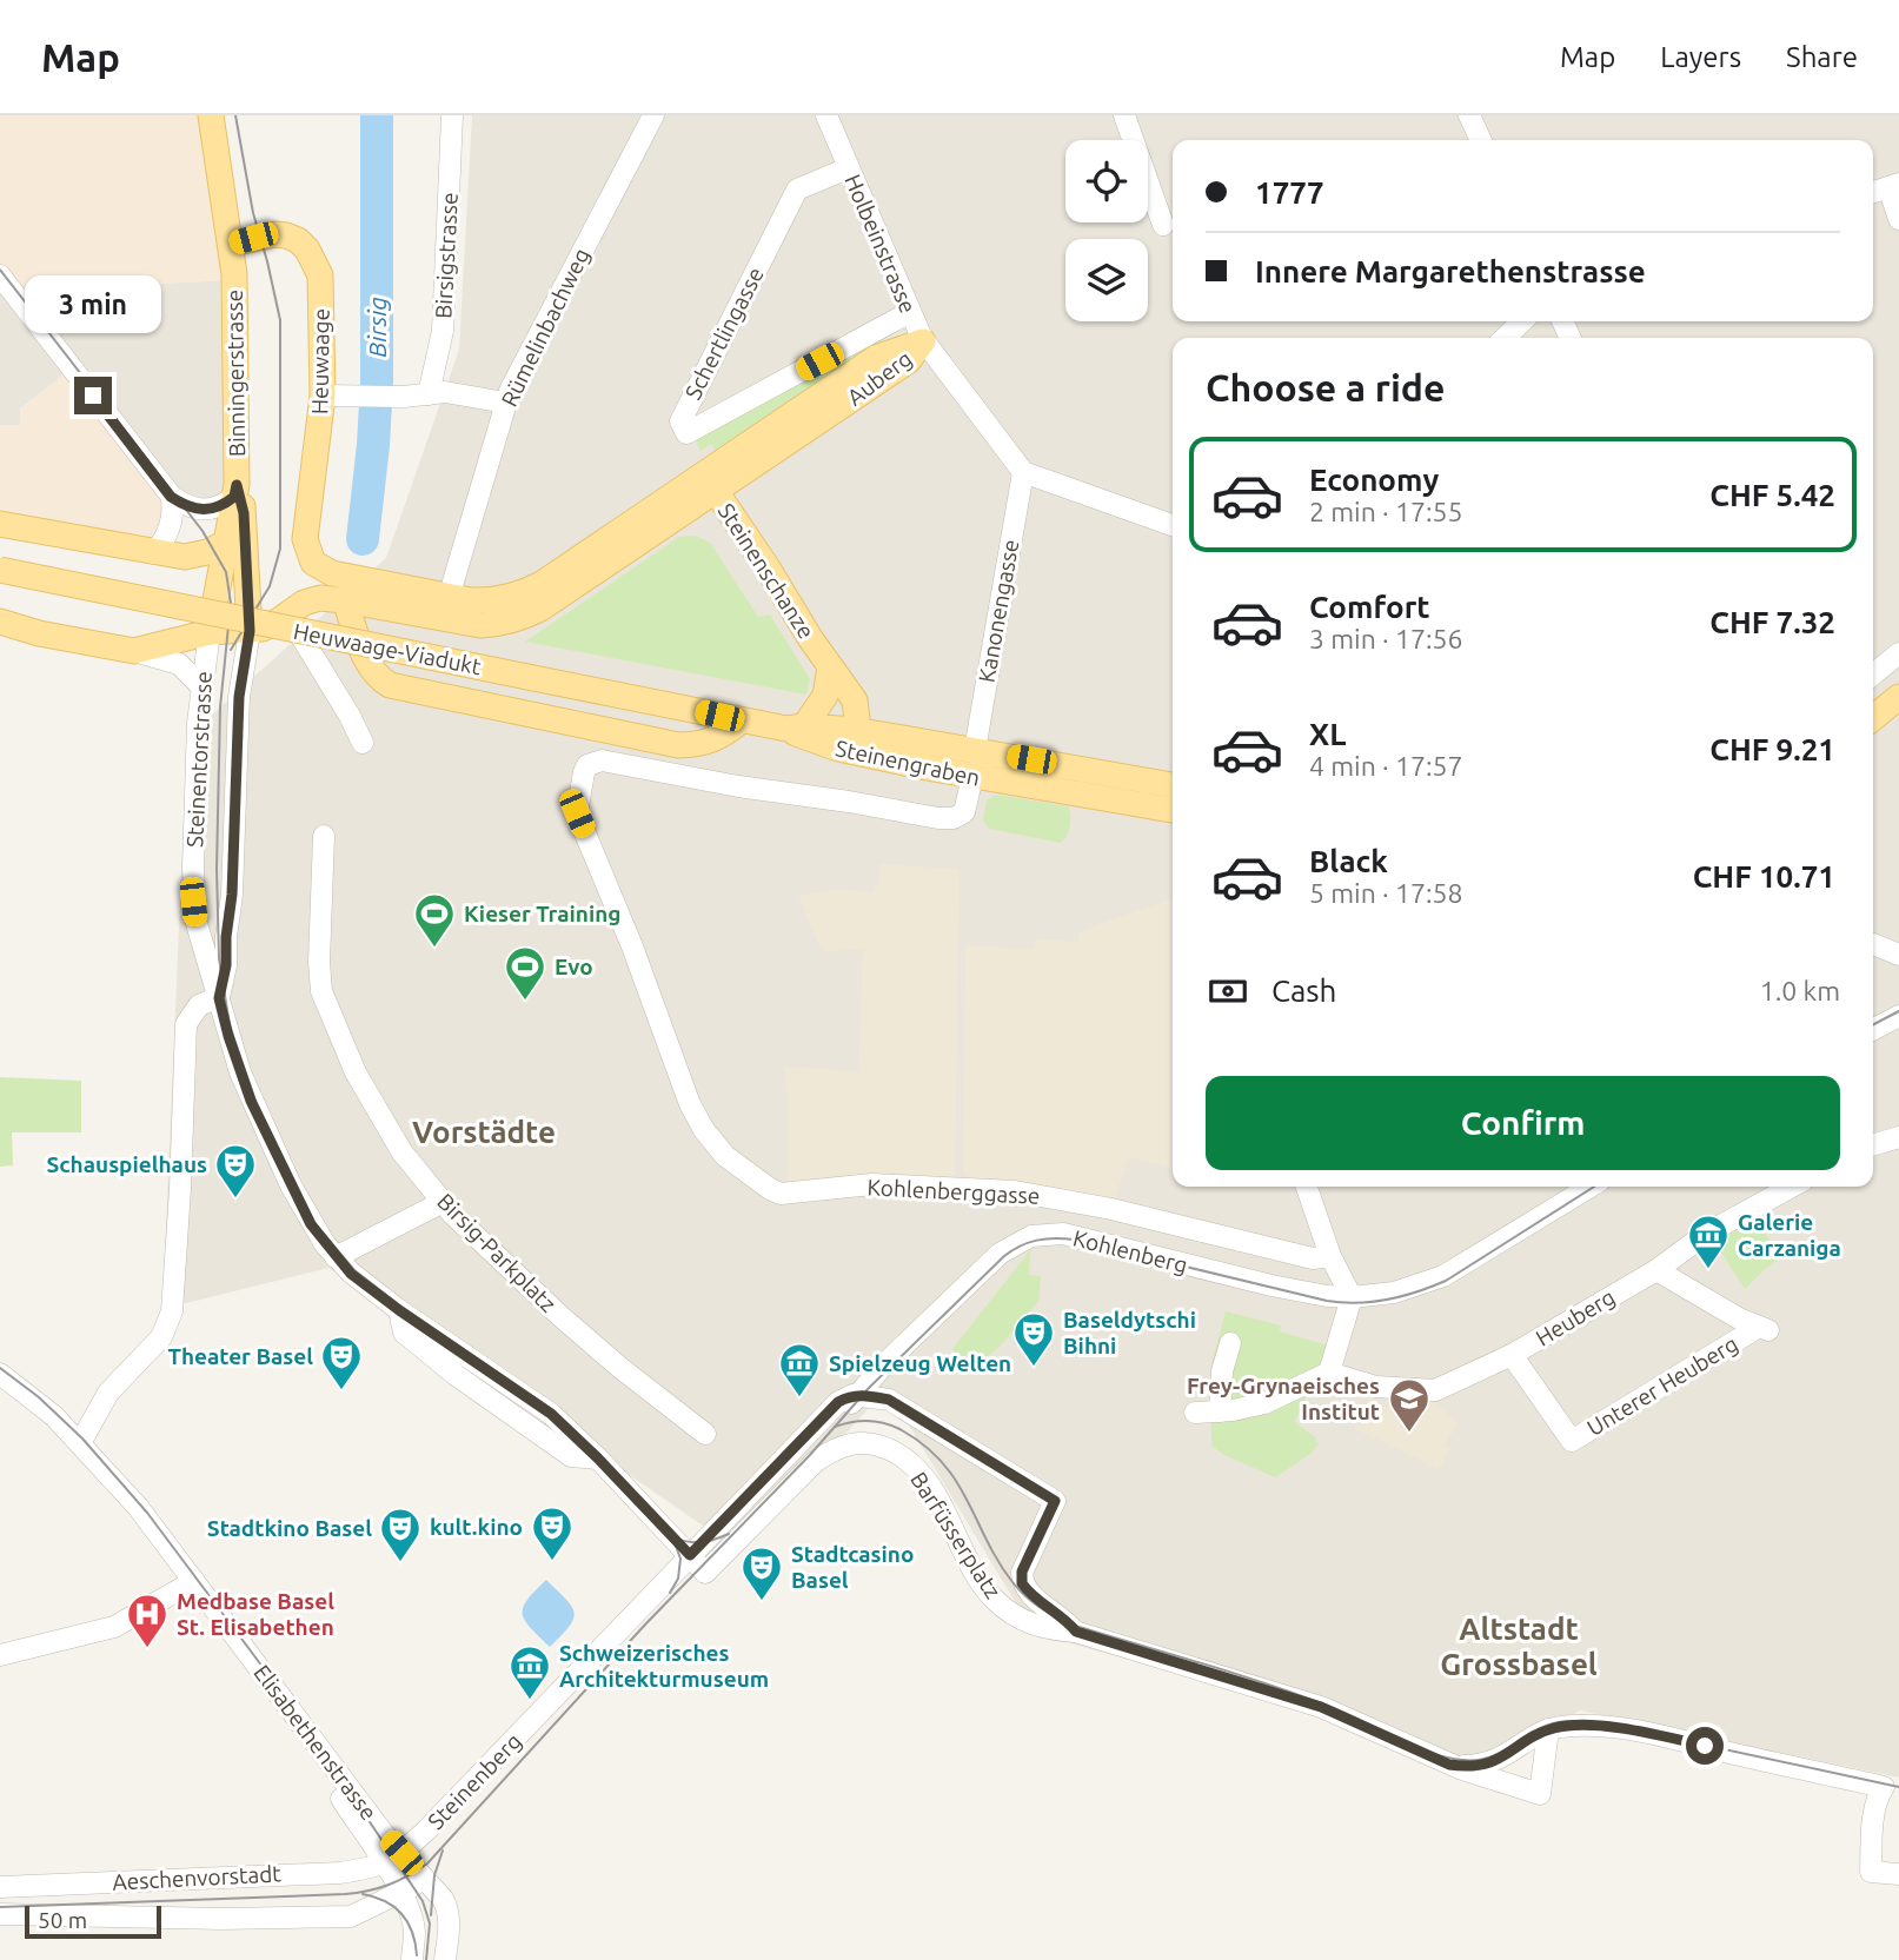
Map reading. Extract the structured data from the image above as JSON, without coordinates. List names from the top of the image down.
{
  "streets": {
    "main road": [
      "Heuwaage",
      "Binningerstrasse",
      "Auberg",
      "Steinenschanze",
      "Heuwaage-Viadukt",
      "Steinentorstrasse",
      "Steinengraben"
    ],
    "street": [
      "Holbeinstrasse",
      "Birsigstrasse",
      "Rümelinbachweg",
      "Schertlingasse",
      "Kanonengasse",
      "Kohlenberggasse",
      "Kohlenberg",
      "Birsig-Parkplatz",
      "Heuberg",
      "Unterer Heuberg",
      "Barfüsserplatz",
      "Elisabethenstrasse",
      "Steinenberg",
      "Aeschenvorstadt"
    ]
  },
  "crossings": [
    ["Holbeinstrasse", "Schertlingasse"],
    ["Holbeinstrasse", "Auberg"],
    ["Holbeinstrasse", "Kanonengasse"],
    ["Rümelinbachweg", "Auberg"],
    ["Heuwaage", "Binningerstrasse"],
    ["Heuwaage", "Auberg"],
    ["Binningerstrasse", "Steinentorstrasse"],
    ["Auberg", "Steinenschanze"],
    ["Auberg", "Steinentorstrasse"],
    ["Steinenschanze", "Steinengraben"],
    ["Kanonengasse", "Steinengraben"],
    ["Heuwaage-Viadukt", "Steinengraben"],
    ["Steinentorstrasse", "Steinenberg"],
    ["Steinengraben", "Kohlenberggasse"],
    ["Kohlenberg", "Barfüsserplatz"],
    ["Kohlenberg", "Steinenberg"],
    ["Heuberg", "Unterer Heuberg"],
    ["Barfüsserplatz", "Steinenberg"],
    ["Elisabethenstrasse", "Steinenberg"],
    ["Elisabethenstrasse", "Aeschenvorstadt"],
    ["Steinenberg", "Aeschenvorstadt"]
  ],
  "districts": ["Vorstädte", "Altstadt Grossbasel"],
  "water": ["Birsig"],
  "places": {
    "sports": ["Kieser Training", "Evo"],
    "theatre": [
      "Schauspielhaus",
      "Baseldytschi Bihni",
      "Theater Basel",
      "kult.kino",
      "Stadtkino Basel",
      "Stadtcasino Basel"
    ],
    "museum": ["Galerie Carzaniga", "Spielzeug Welten", "Schweizerisches Architekturmuseum"],
    "school or university": ["Frey-Grynaeisches Institut"],
    "hospital": ["Medbase Basel St. Elisabethen"]
  },
  "scale_bar": "50 m",
  "page": {
    "header": "Map",
    "nav": ["Map", "Layers", "Share"],
    "banner": ["1777", "Innere Margarethenstrasse"],
    "bubble": "3 min",
    "heading": "Choose a ride",
    "list": [
      {
        "name": "Economy",
        "note": "2 min · 17:55",
        "value": "CHF 5.42"
      },
      {
        "name": "Comfort",
        "note": "3 min · 17:56",
        "value": "CHF 7.32"
      },
      {
        "name": "XL",
        "note": "4 min · 17:57",
        "value": "CHF 9.21"
      },
      {
        "name": "Black",
        "note": "5 min · 17:58",
        "value": "CHF 10.71"
      }
    ],
    "pay": ["Cash", "1.0 km"],
    "buttons": "Confirm",
    "scale": "50 m"
  }
}
